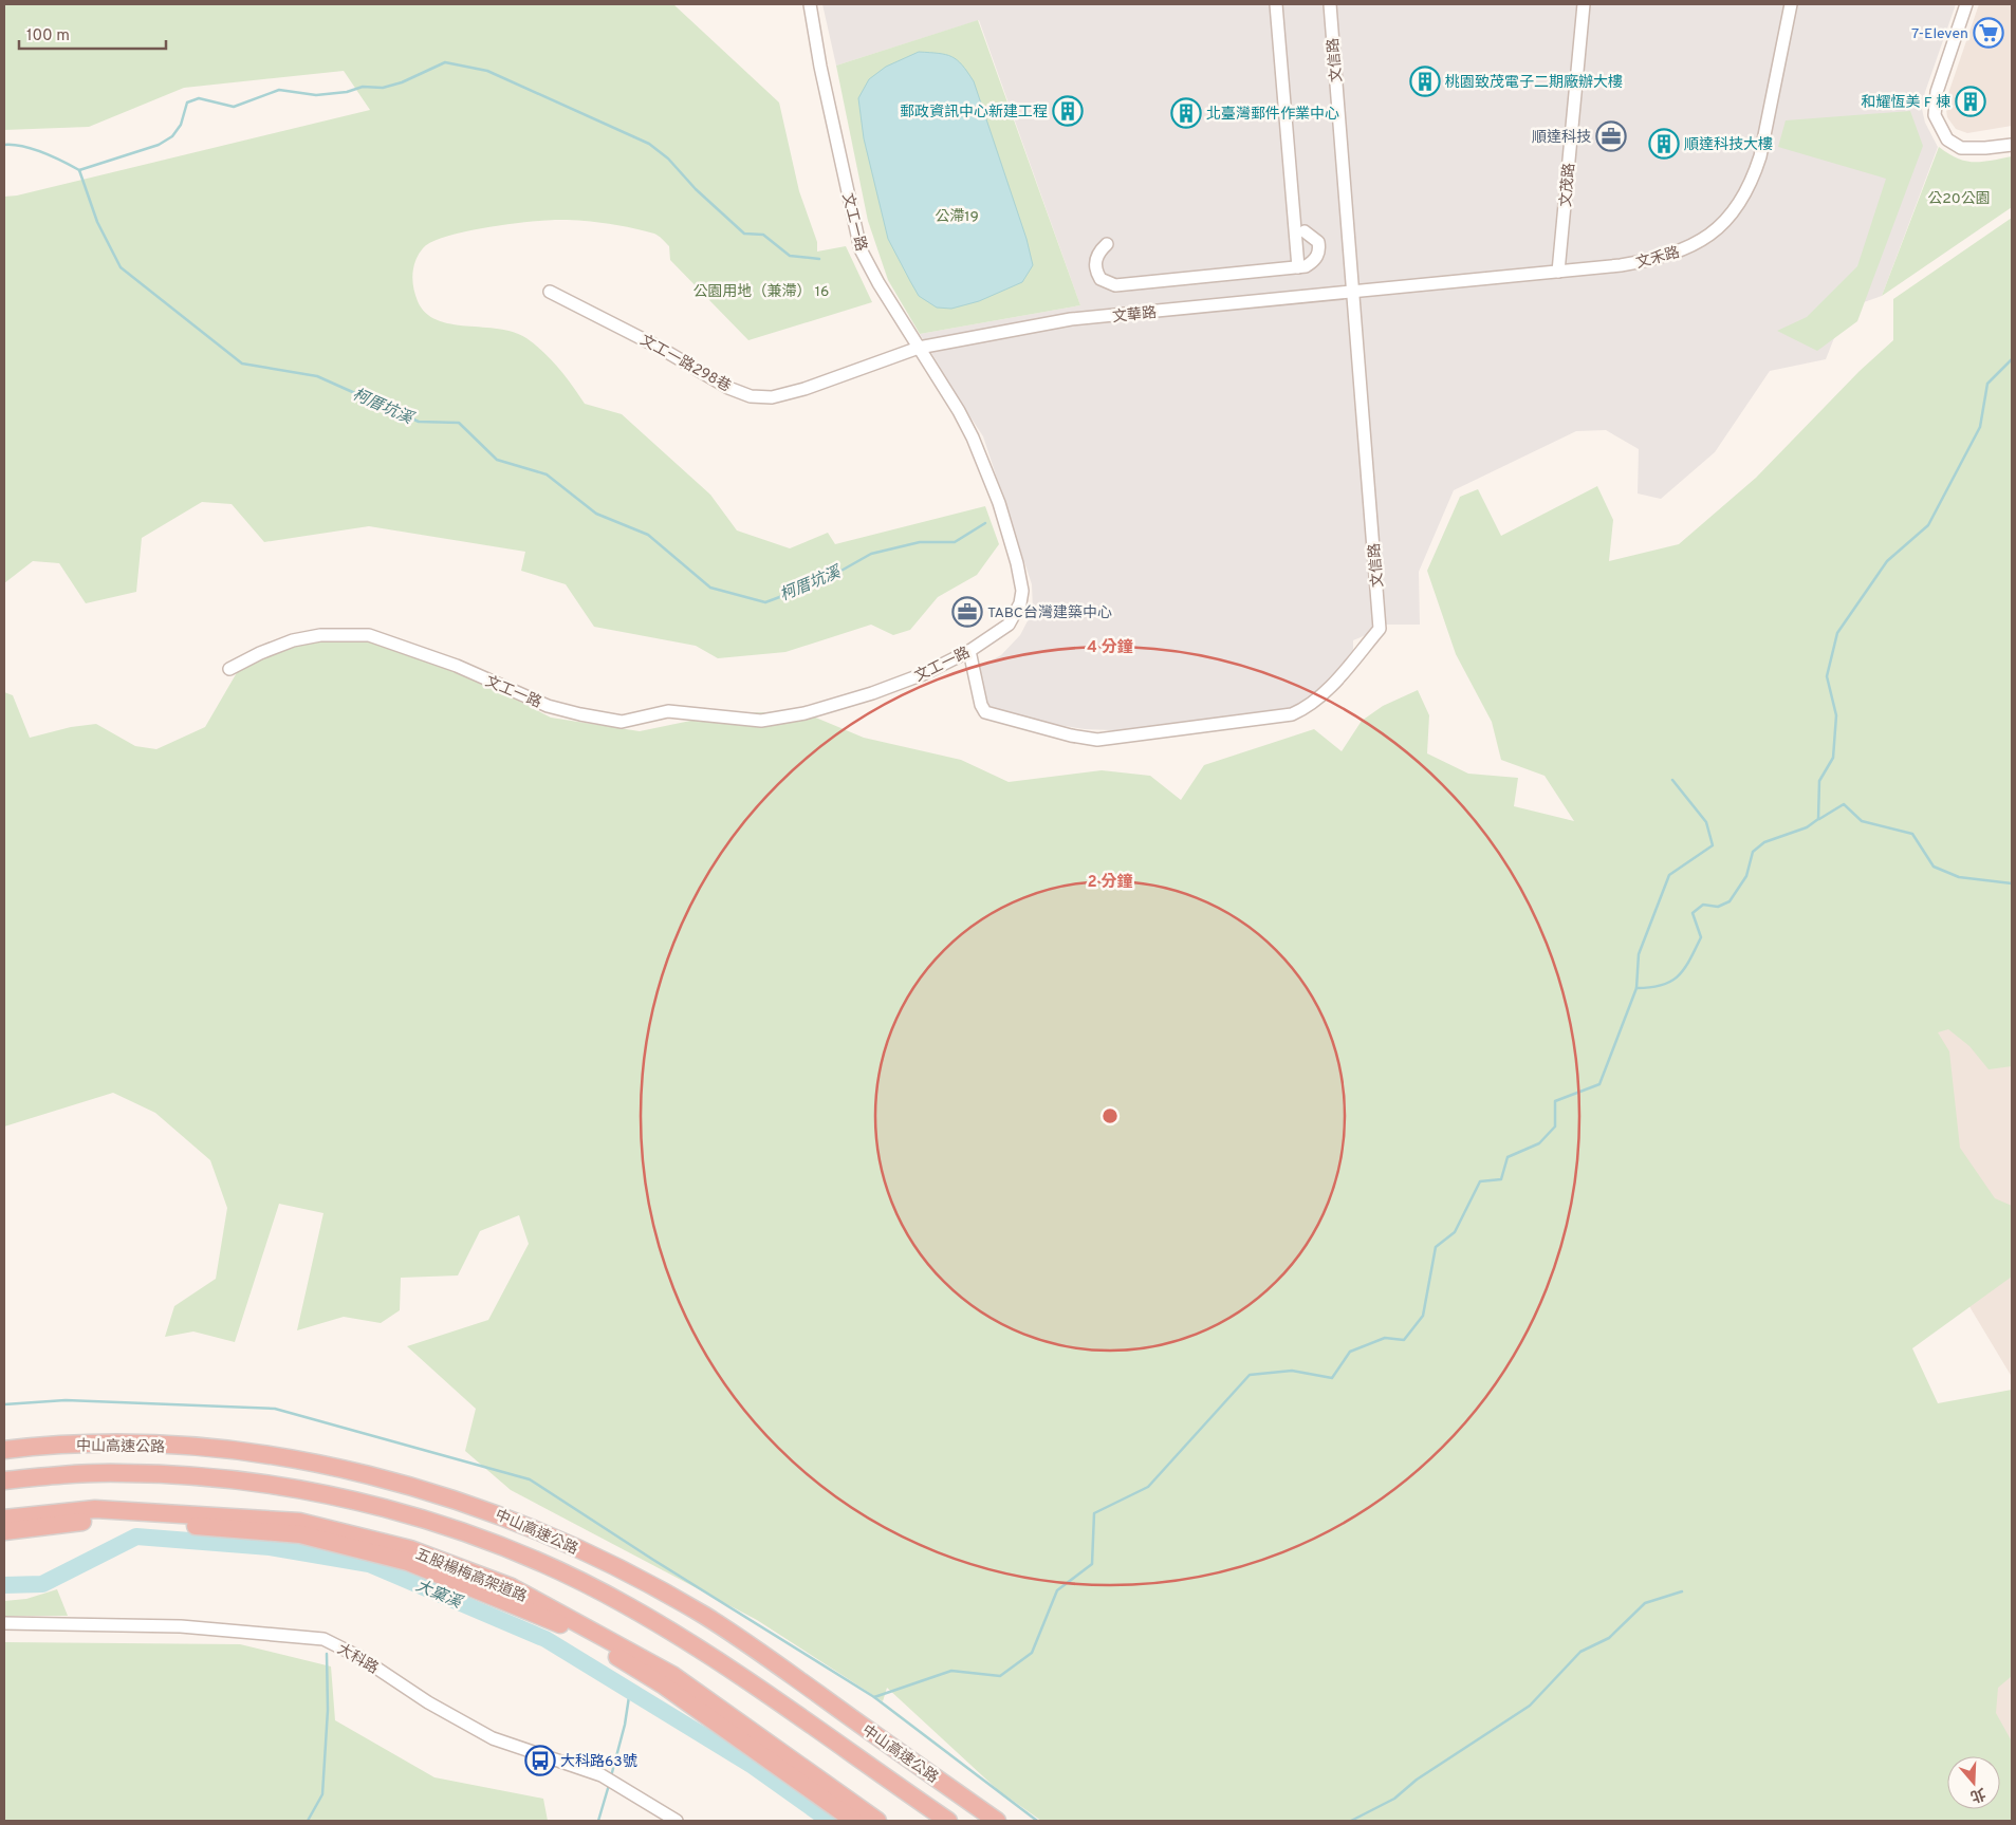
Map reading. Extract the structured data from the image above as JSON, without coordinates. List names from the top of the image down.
{
  "streets": {
    "highway": ["中山高速公路", "五股楊梅高架道路"],
    "street": [
      "文信路",
      "文茂路",
      "文工一路",
      "文禾路",
      "文華路",
      "文工一路298巷",
      "大科路"
    ]
  },
  "crossings": [
    ["文信路", "文工一路"],
    ["文信路", "文禾路"],
    ["文信路", "文華路"],
    ["文茂路", "文禾路"],
    ["文工一路", "文華路"],
    ["文工一路", "文工一路298巷"],
    ["文禾路", "文華路"],
    ["文華路", "文工一路298巷"]
  ],
  "water": ["柯厝坑溪", "大窠溪"],
  "parks": ["公20公園", "公滯19", "公園用地（兼滯） 16"],
  "places": {
    "supermarket": ["7-Eleven"],
    "building": [
      "桃園致茂電子二期廠辦大樓",
      "和耀恆美 F 棟",
      "郵政資訊中心新建工程",
      "北臺灣郵件作業中心",
      "順達科技大樓"
    ],
    "office": ["順達科技", "TABC台灣建築中心"],
    "bus stop": ["大科路63號"]
  },
  "scale_bar": "100 m",
  "north": "bottom",
  "rings": ["4 分鐘", "2 分鐘"]
}
